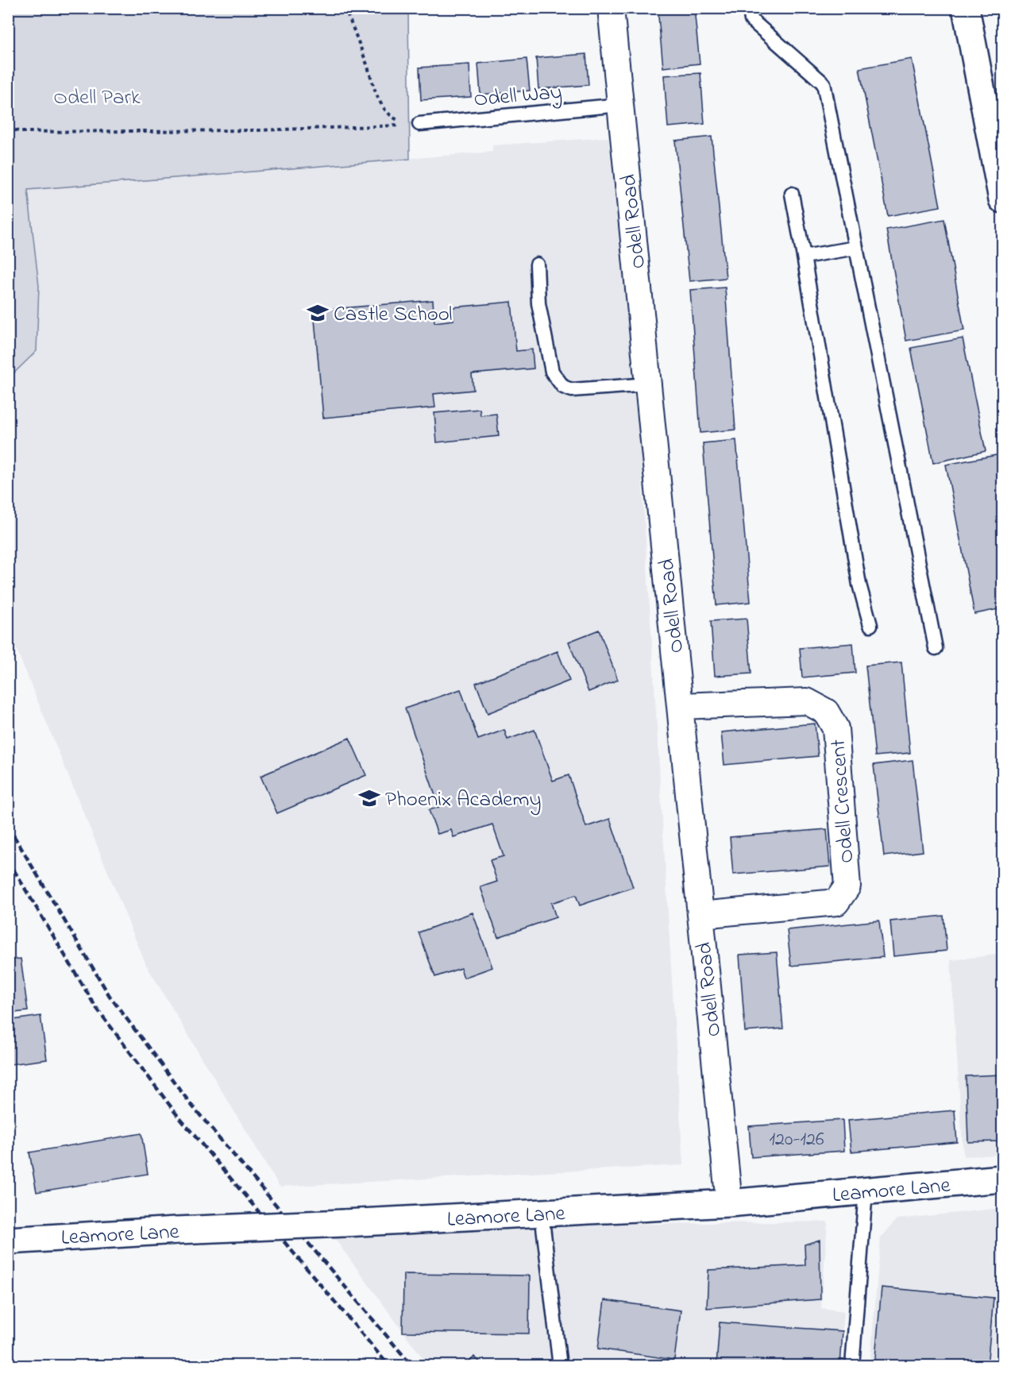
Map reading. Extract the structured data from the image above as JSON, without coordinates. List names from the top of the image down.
{
  "streets": {
    "main road": ["Leamore Lane"],
    "street": ["Odell Road", "Odell Crescent"],
    "lane": ["Odell Way"]
  },
  "crossings": [
    ["Odell Way", "Odell Road"],
    ["Odell Road", "Odell Crescent"],
    ["Odell Road", "Leamore Lane"]
  ],
  "parks": ["Odell Park"],
  "places": {
    "school or university": ["Castle School", "Phoenix Academy"]
  },
  "house_numbers": ["120-126"]
}
